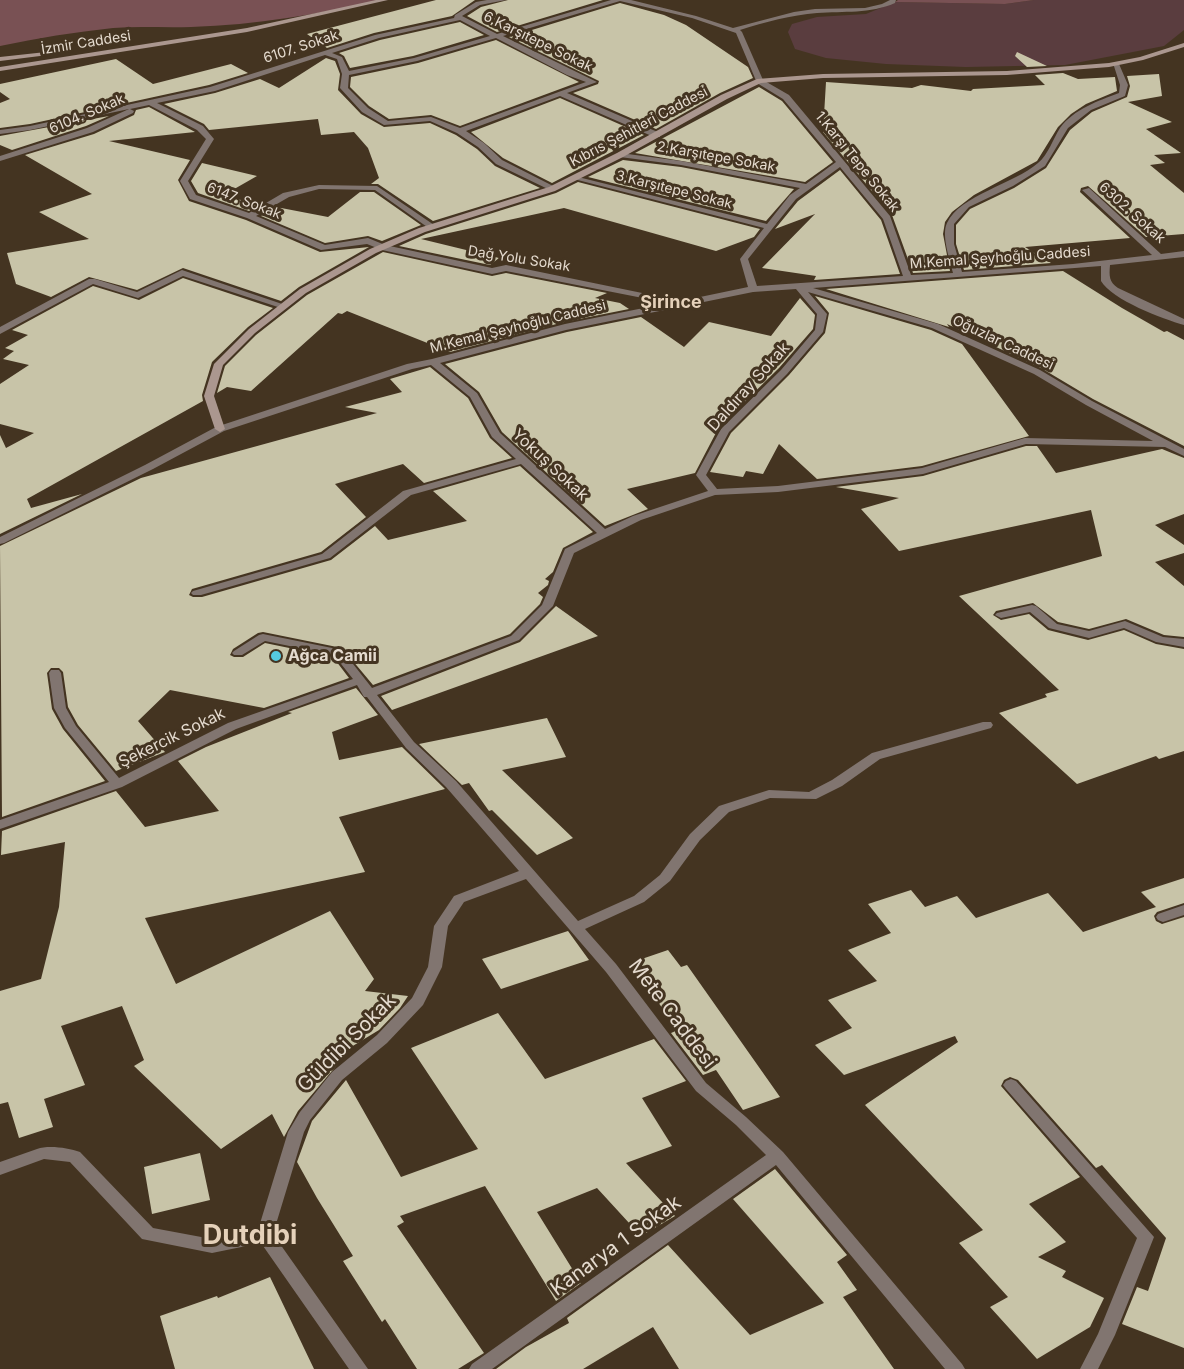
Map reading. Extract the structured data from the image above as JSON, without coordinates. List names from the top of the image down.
{
  "streets": {
    "street": [
      "6.Karşıtepe Sokak",
      "İzmir Caddesi",
      "6107. Sokak",
      "6104. Sokak",
      "Kıbrıs Şehitleri Caddesi",
      "2.Karşıtepe Sokak",
      "1.Karşı Tepe Sokak",
      "3.Karşıtepe Sokak",
      "6147. Sokak",
      "6302. Sokak",
      "M.Kemal Şeyhoğlu Caddesi",
      "Dağ Yolu Sokak",
      "Oğuzlar Caddesi",
      "Daldıray Sokak",
      "Yokuş Sokak",
      "Şekercik Sokak",
      "Mete Caddesi",
      "Güldibi Sokak",
      "Kanarya 1 Sokak"
    ]
  },
  "crossings": [
    ["6.Karşıtepe Sokak", "6107. Sokak"],
    ["6107. Sokak", "6104. Sokak"],
    ["6107. Sokak", "6147. Sokak"],
    ["6104. Sokak", "6147. Sokak"],
    ["Kıbrıs Şehitleri Caddesi", "2.Karşıtepe Sokak"],
    ["Kıbrıs Şehitleri Caddesi", "1.Karşı Tepe Sokak"],
    ["Kıbrıs Şehitleri Caddesi", "3.Karşıtepe Sokak"],
    ["Kıbrıs Şehitleri Caddesi", "6147. Sokak"],
    ["Kıbrıs Şehitleri Caddesi", "M.Kemal Şeyhoğlu Caddesi"],
    ["Kıbrıs Şehitleri Caddesi", "Dağ Yolu Sokak"],
    ["1.Karşı Tepe Sokak", "M.Kemal Şeyhoğlu Caddesi"],
    ["6147. Sokak", "Dağ Yolu Sokak"],
    ["6302. Sokak", "M.Kemal Şeyhoğlu Caddesi"],
    ["M.Kemal Şeyhoğlu Caddesi", "Dağ Yolu Sokak"],
    ["M.Kemal Şeyhoğlu Caddesi", "Oğuzlar Caddesi"],
    ["M.Kemal Şeyhoğlu Caddesi", "Daldıray Sokak"],
    ["M.Kemal Şeyhoğlu Caddesi", "Yokuş Sokak"],
    ["Oğuzlar Caddesi", "Daldıray Sokak"],
    ["Şekercik Sokak", "Mete Caddesi"],
    ["Mete Caddesi", "Güldibi Sokak"],
    ["Mete Caddesi", "Kanarya 1 Sokak"]
  ],
  "districts": ["Şirince", "Dutdibi"],
  "places": ["Ağca Camii"]
}
